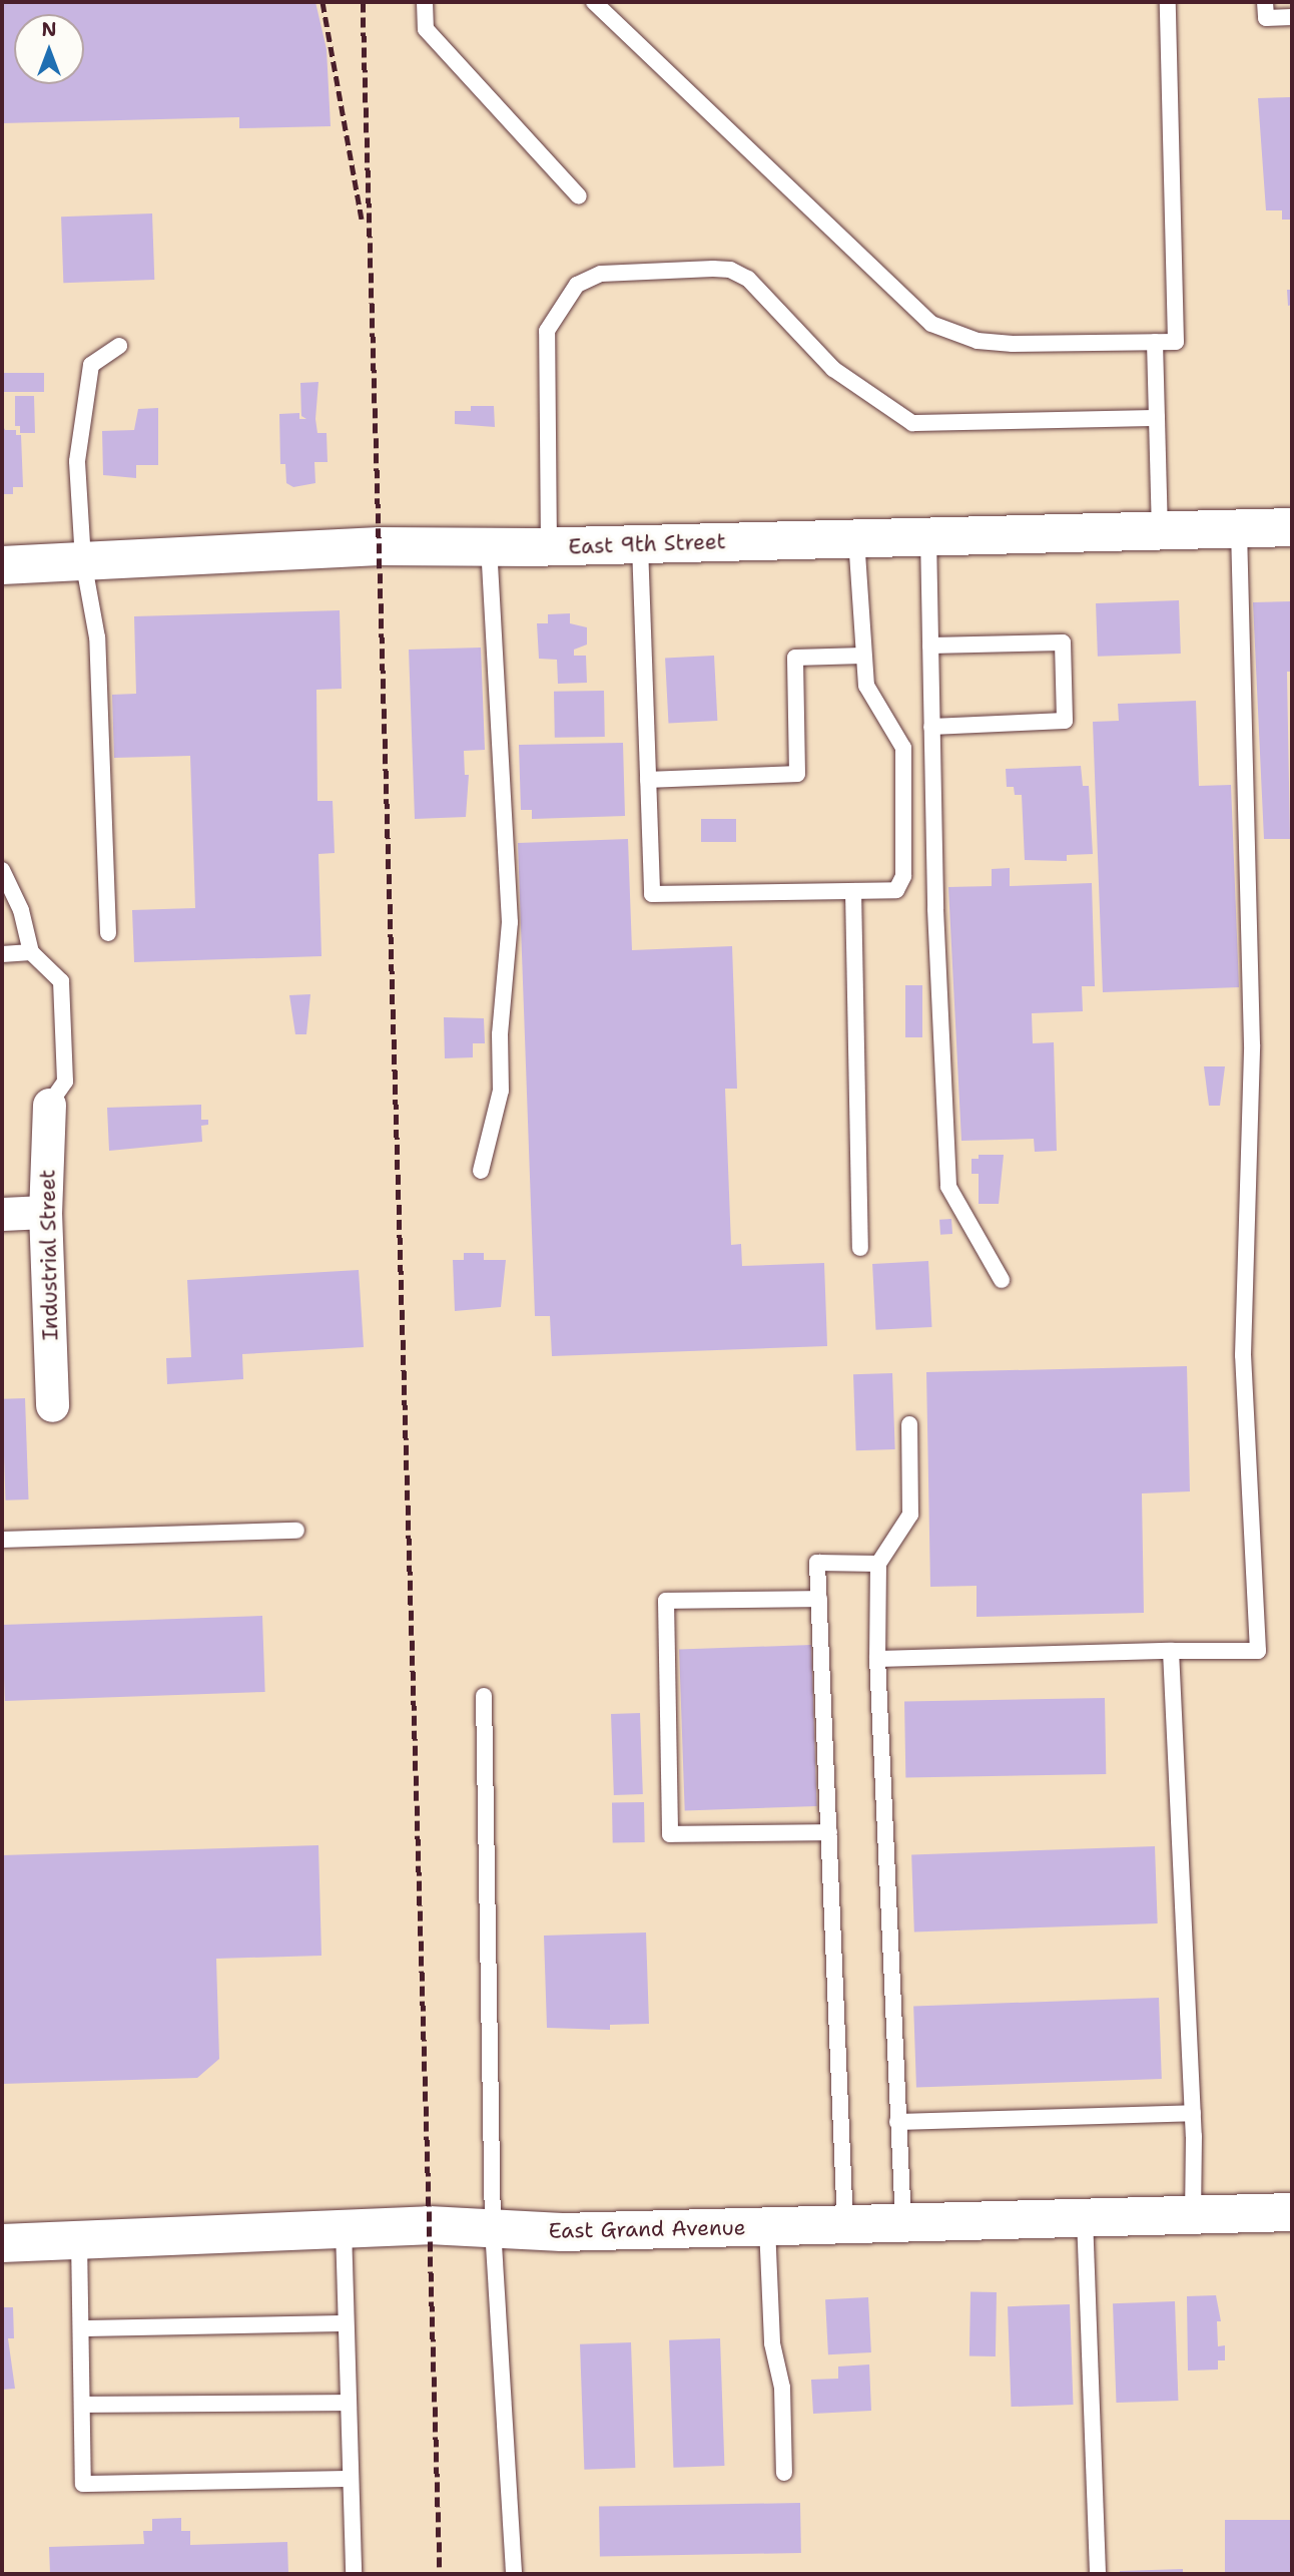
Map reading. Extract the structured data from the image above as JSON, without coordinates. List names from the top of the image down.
{
  "streets": {
    "street": ["East 9th Street", "Industrial Street", "East Grand Avenue"]
  },
  "north": "top"
}
